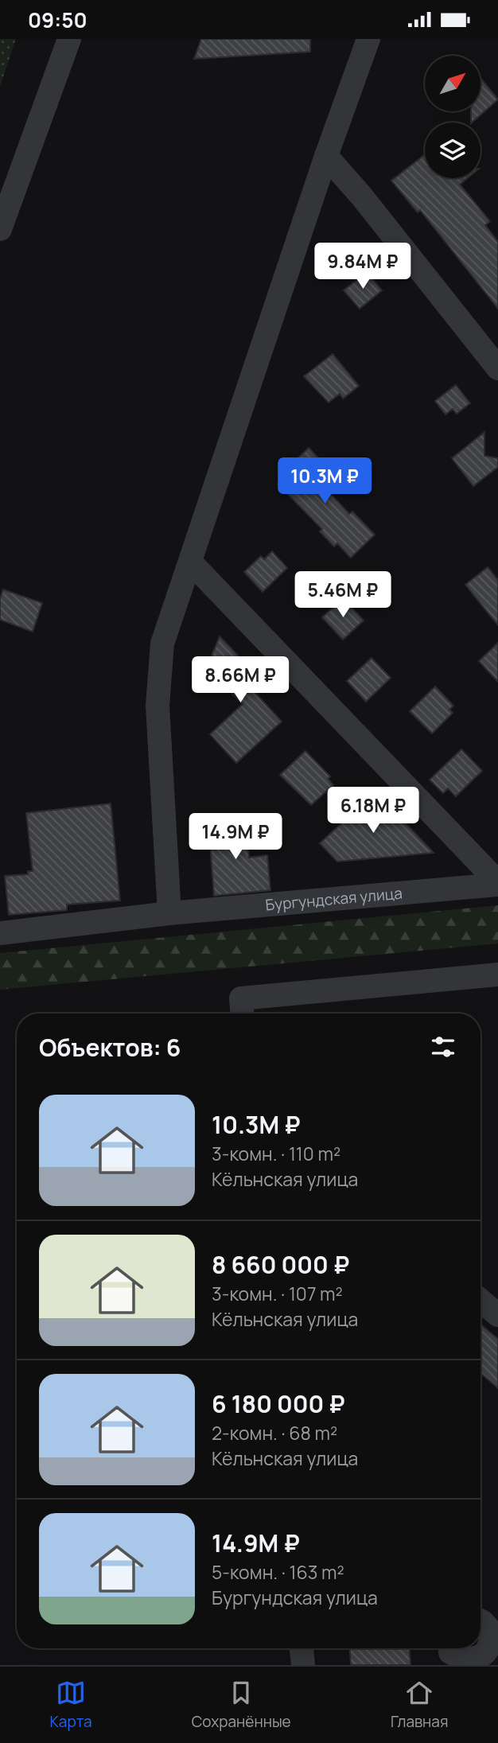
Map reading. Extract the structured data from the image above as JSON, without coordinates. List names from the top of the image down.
{
  "streets": {
    "street": ["Бургундская улица"]
  },
  "north": "top right",
  "page": {
    "status": "09:50",
    "price": [
      "9.84M ₽",
      "10.3M ₽",
      "5.46M ₽",
      "8.66M ₽",
      "6.18M ₽",
      "14.9M ₽"
    ],
    "heading": "Объектов: 6",
    "list": [
      {
        "name": "10.3M ₽",
        "note": "3-комн. · 110 m² · Кёльнская улица"
      },
      {
        "name": "8 660 000 ₽",
        "note": "3-комн. · 107 m² · Кёльнская улица"
      },
      {
        "name": "6 180 000 ₽",
        "note": "2-комн. · 68 m² · Кёльнская улица"
      },
      {
        "name": "14.9M ₽",
        "note": "5-комн. · 163 m² · Бургундская улица"
      }
    ],
    "tabs": ["Карта", "Сохранённые", "Главная"]
  }
}
